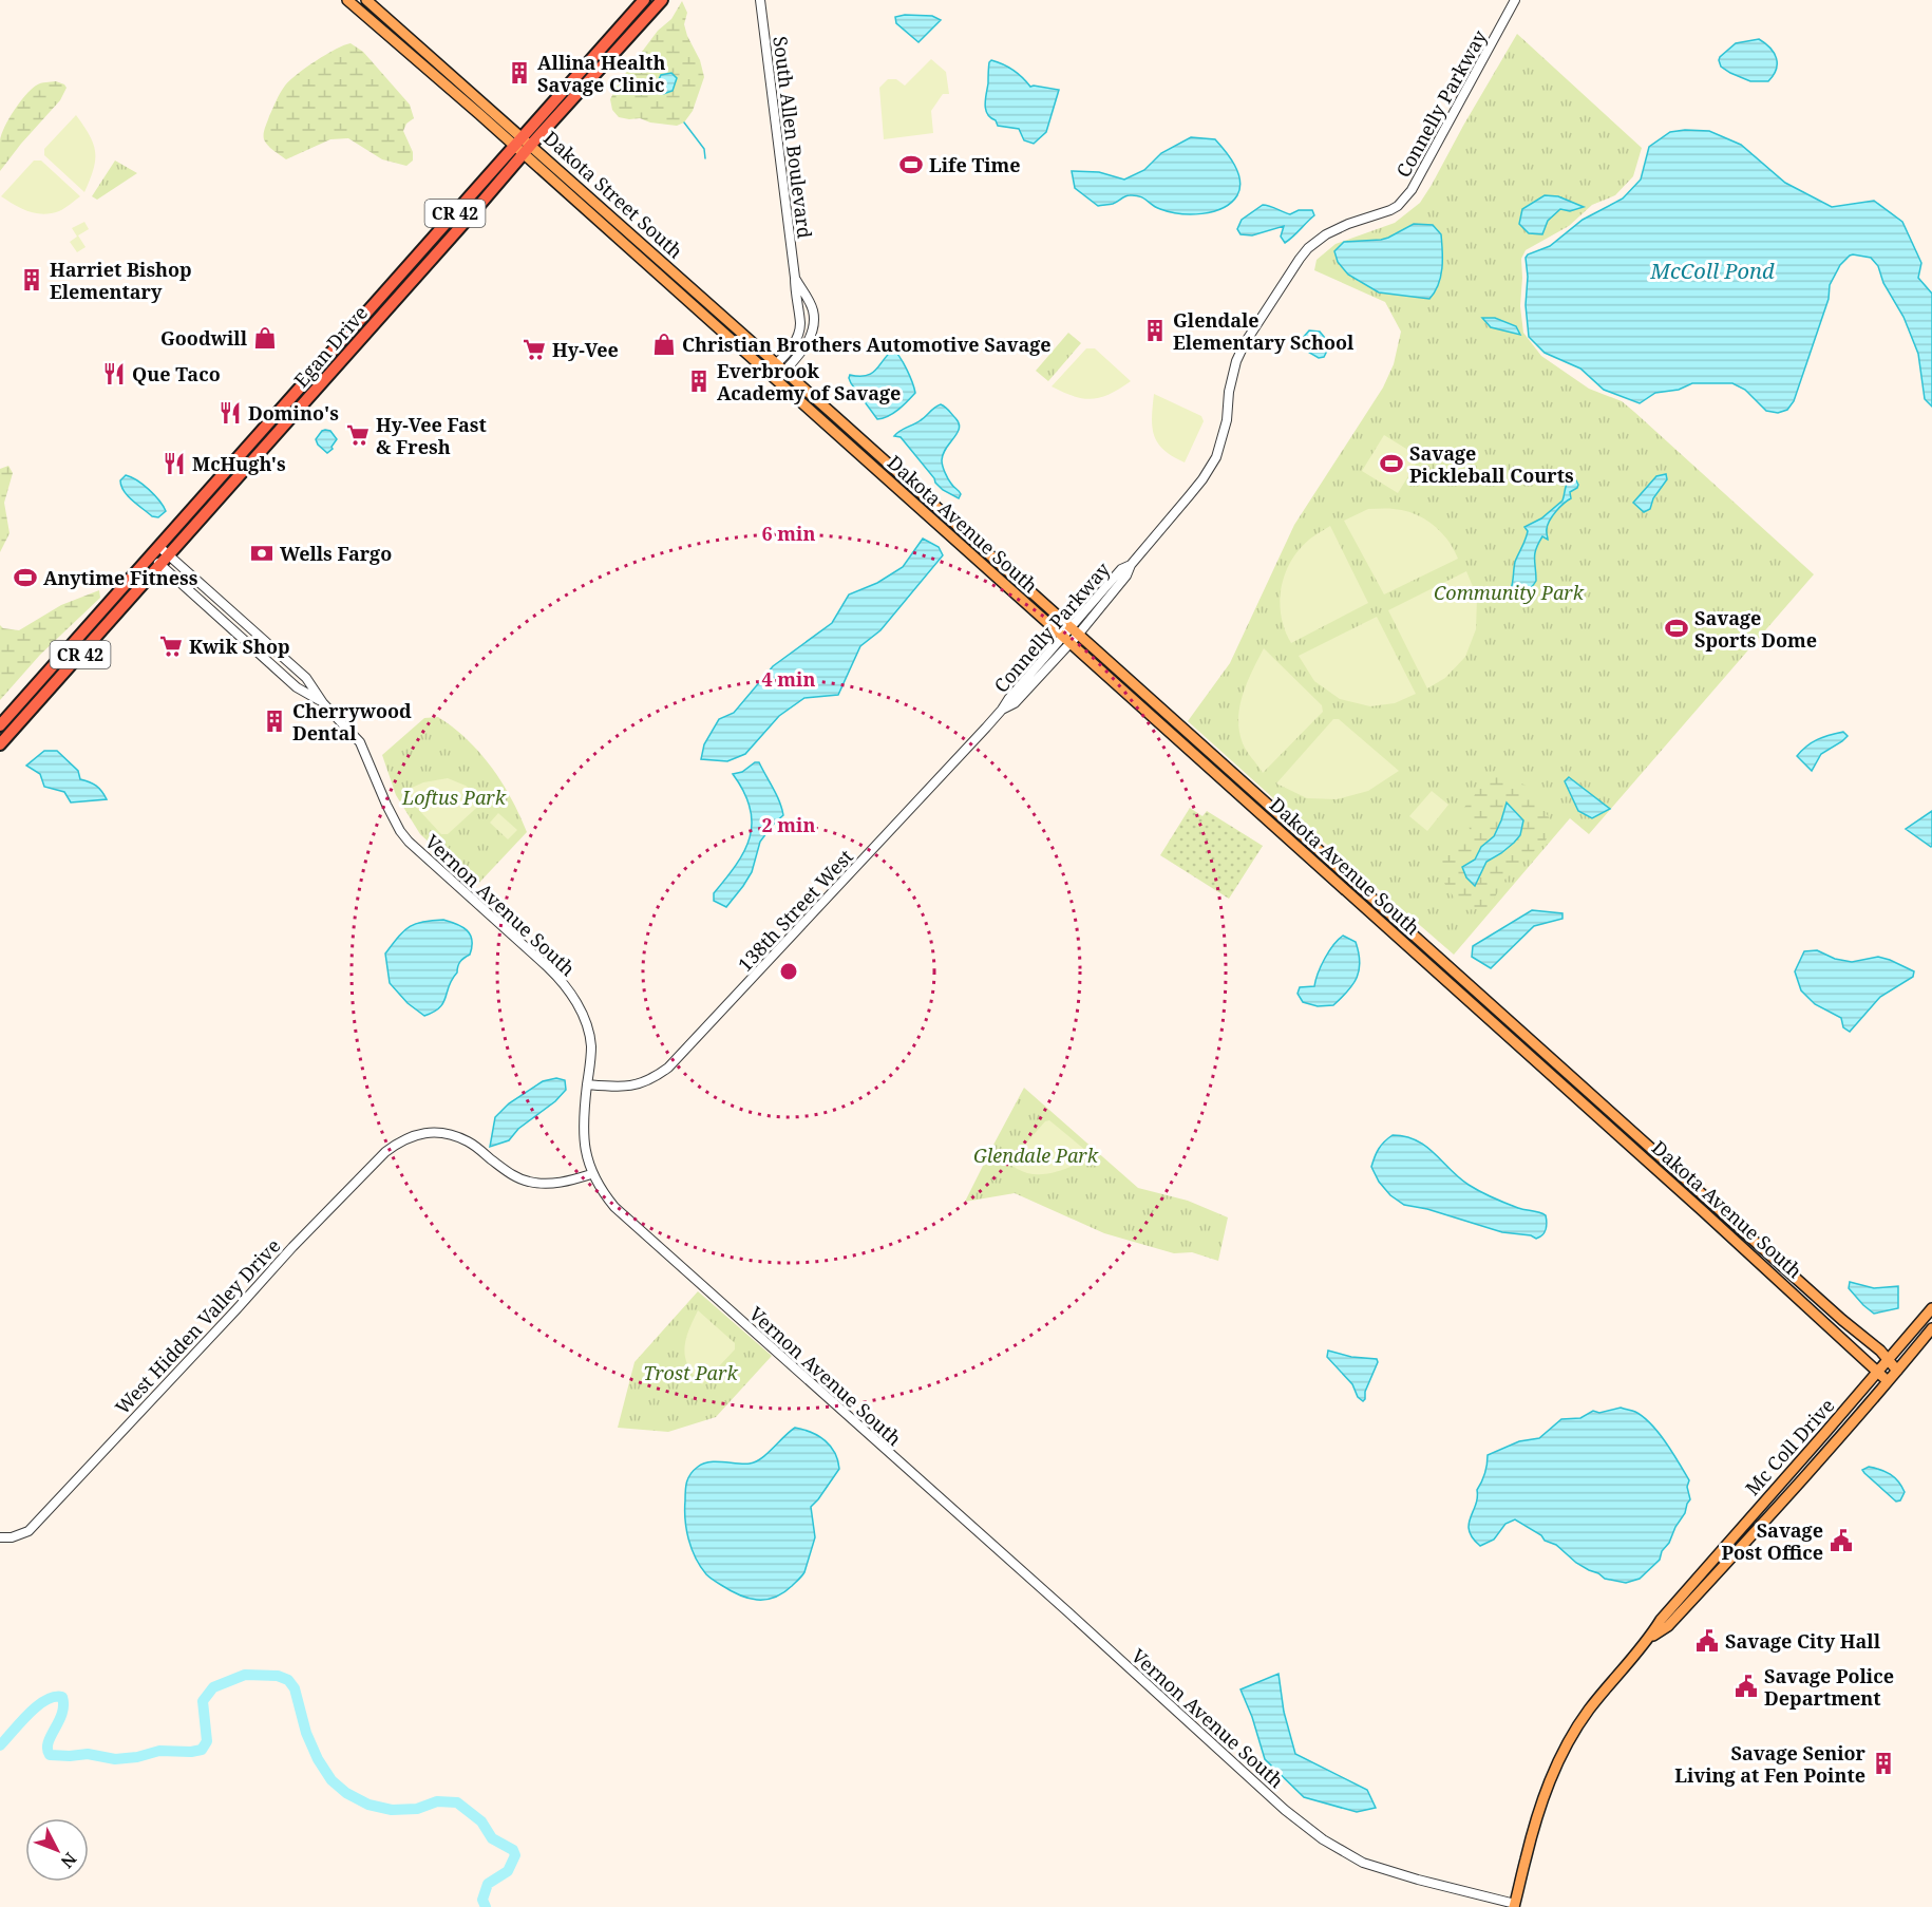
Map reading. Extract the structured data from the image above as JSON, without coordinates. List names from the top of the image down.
{
  "streets": {
    "highway": ["CR 42", "Egan Drive"],
    "main road": ["Dakota Street South", "Dakota Avenue South", "Mc Coll Drive"],
    "street": [
      "Connelly Parkway",
      "South Allen Boulevard",
      "Vernon Avenue South",
      "138th Street West",
      "West Hidden Valley Drive"
    ]
  },
  "crossings": [
    ["Connelly Parkway", "Dakota Avenue South"],
    ["Connelly Parkway", "138th Street West"],
    ["South Allen Boulevard", "Dakota Street South"],
    ["South Allen Boulevard", "Dakota Avenue South"],
    ["Dakota Street South", "Egan Drive"],
    ["Dakota Street South", "Dakota Avenue South"],
    ["Egan Drive", "Vernon Avenue South"],
    ["Dakota Avenue South", "Mc Coll Drive"],
    ["Vernon Avenue South", "138th Street West"],
    ["Vernon Avenue South", "West Hidden Valley Drive"],
    ["Vernon Avenue South", "Mc Coll Drive"]
  ],
  "water": ["McColl Pond"],
  "parks": [
    "Community Park",
    "Loftus Park",
    "Glendale Park",
    "Trost Park"
  ],
  "places": {
    "building": [
      "Allina Health Savage Clinic",
      "Harriet Bishop Elementary",
      "Glendale Elementary School",
      "Everbrook Academy of Savage",
      "Cherrywood Dental",
      "Savage Senior Living at Fen Pointe"
    ],
    "sports": [
      "Life Time",
      "Savage Pickleball Courts",
      "Anytime Fitness",
      "Savage Sports Dome"
    ],
    "shop": ["Goodwill", "Christian Brothers Automotive Savage"],
    "supermarket": ["Hy-Vee", "Hy-Vee Fast & Fresh", "Kwik Shop"],
    "restaurant": ["Que Taco", "Domino's", "McHugh's"],
    "bank": ["Wells Fargo"],
    "public building": ["Savage Post Office", "Savage City Hall", "Savage Police Department"]
  },
  "north": "bottom right",
  "rings": ["6 min", "4 min", "2 min"]
}
